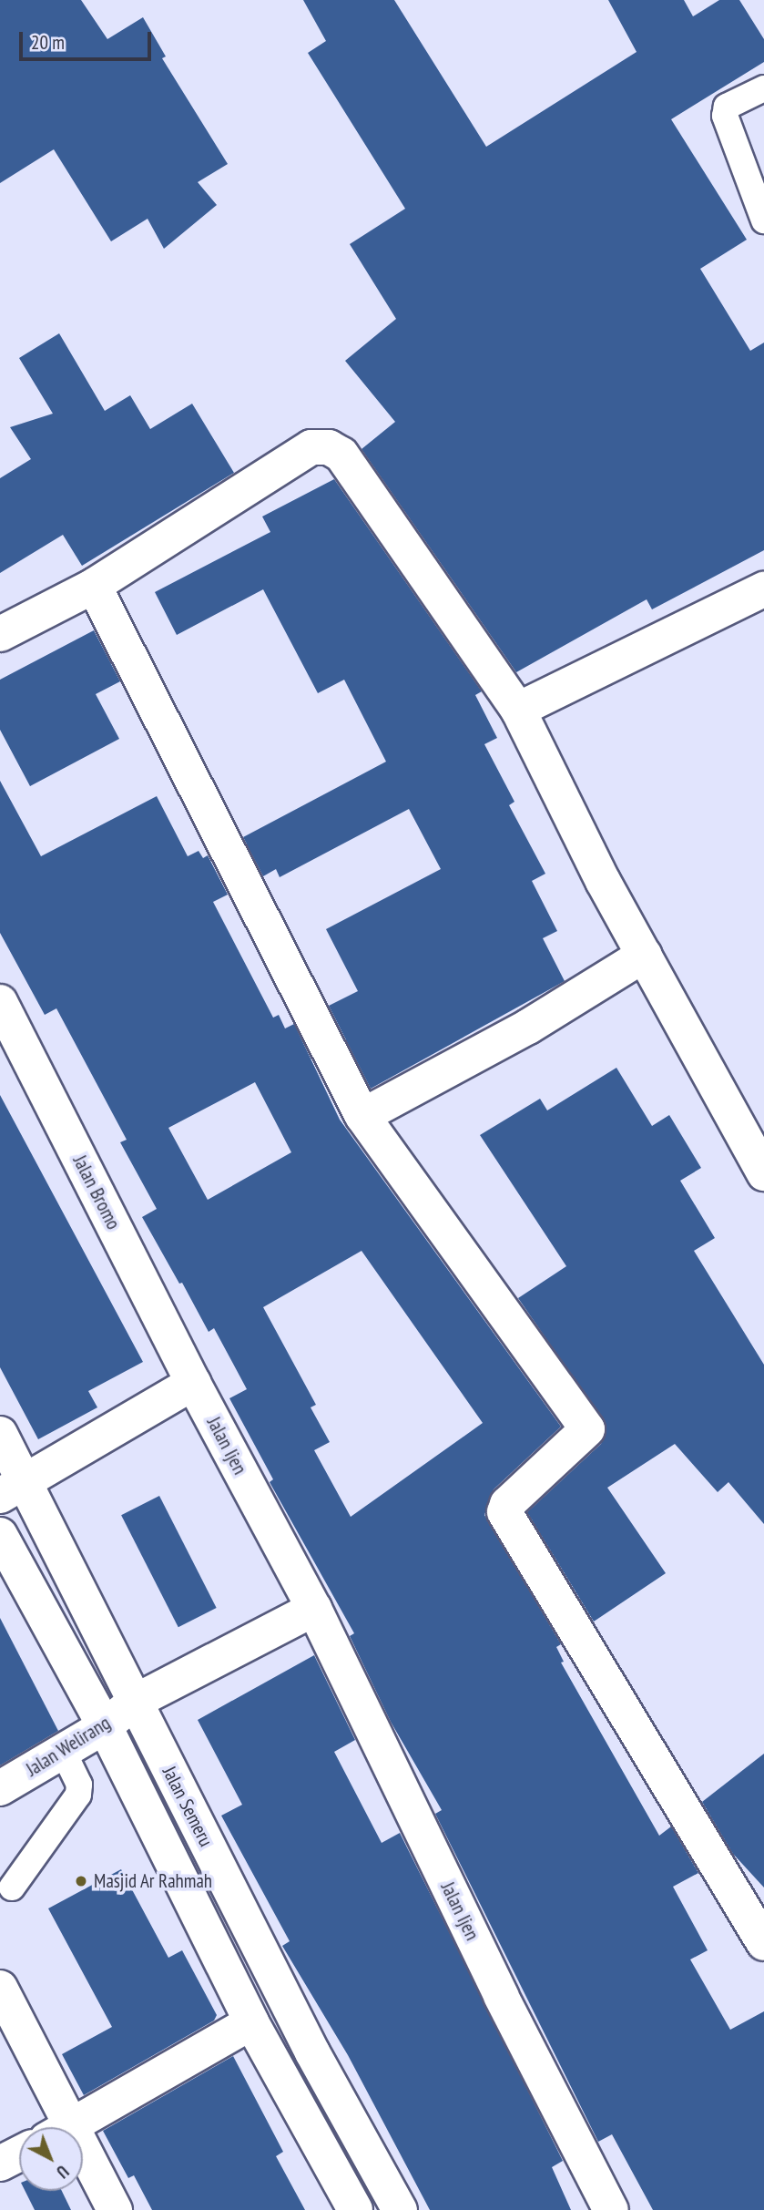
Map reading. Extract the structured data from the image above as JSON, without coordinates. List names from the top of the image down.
{
  "streets": {
    "street": [
      "Jalan Bromo",
      "Jalan Ijen",
      "Jalan Welirang",
      "Jalan Semeru"
    ]
  },
  "crossings": [
    ["Jalan Bromo", "Jalan Ijen"],
    ["Jalan Welirang", "Jalan Semeru"]
  ],
  "places": ["Masjid Ar Rahmah"],
  "scale_bar": "20 m",
  "north": "bottom right"
}
